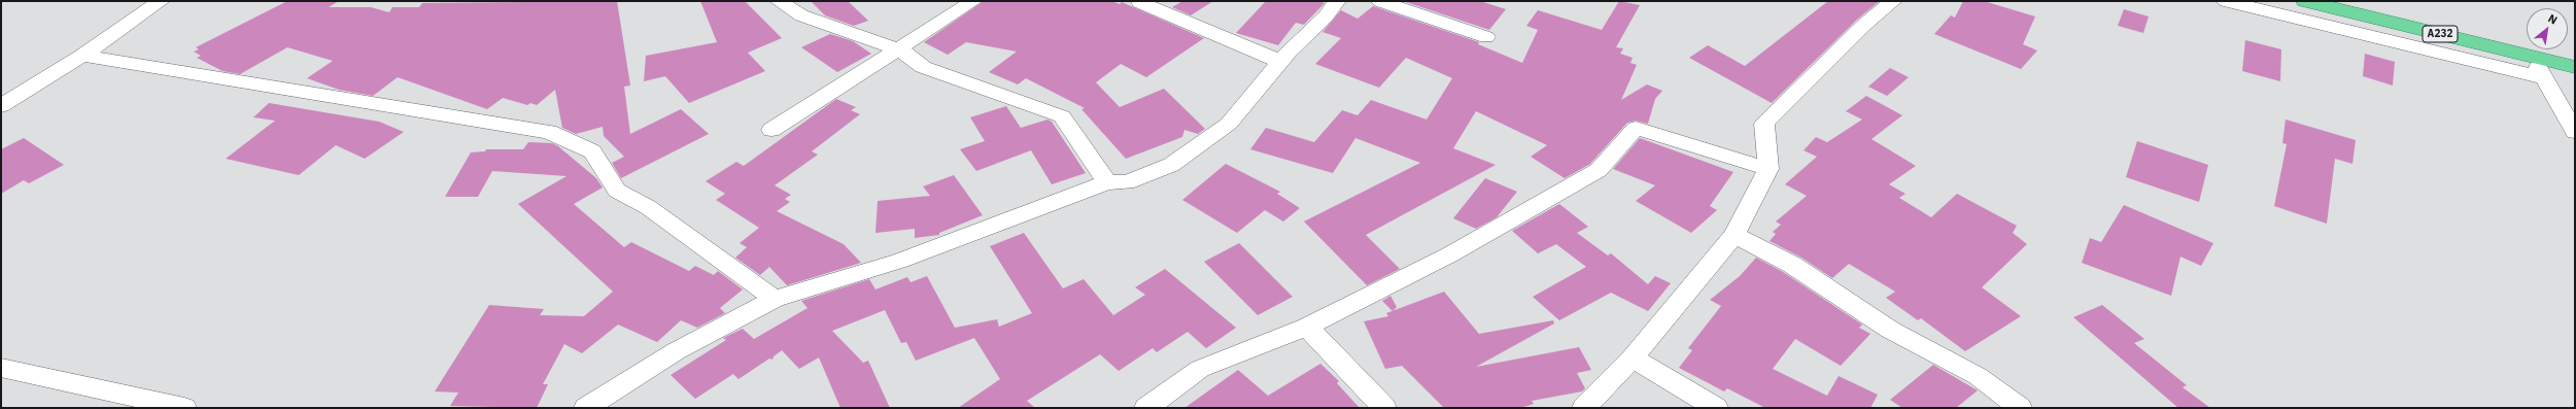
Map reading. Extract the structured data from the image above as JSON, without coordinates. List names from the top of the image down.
{
  "streets": {
    "highway": ["A232"]
  },
  "north": "top right"
}
